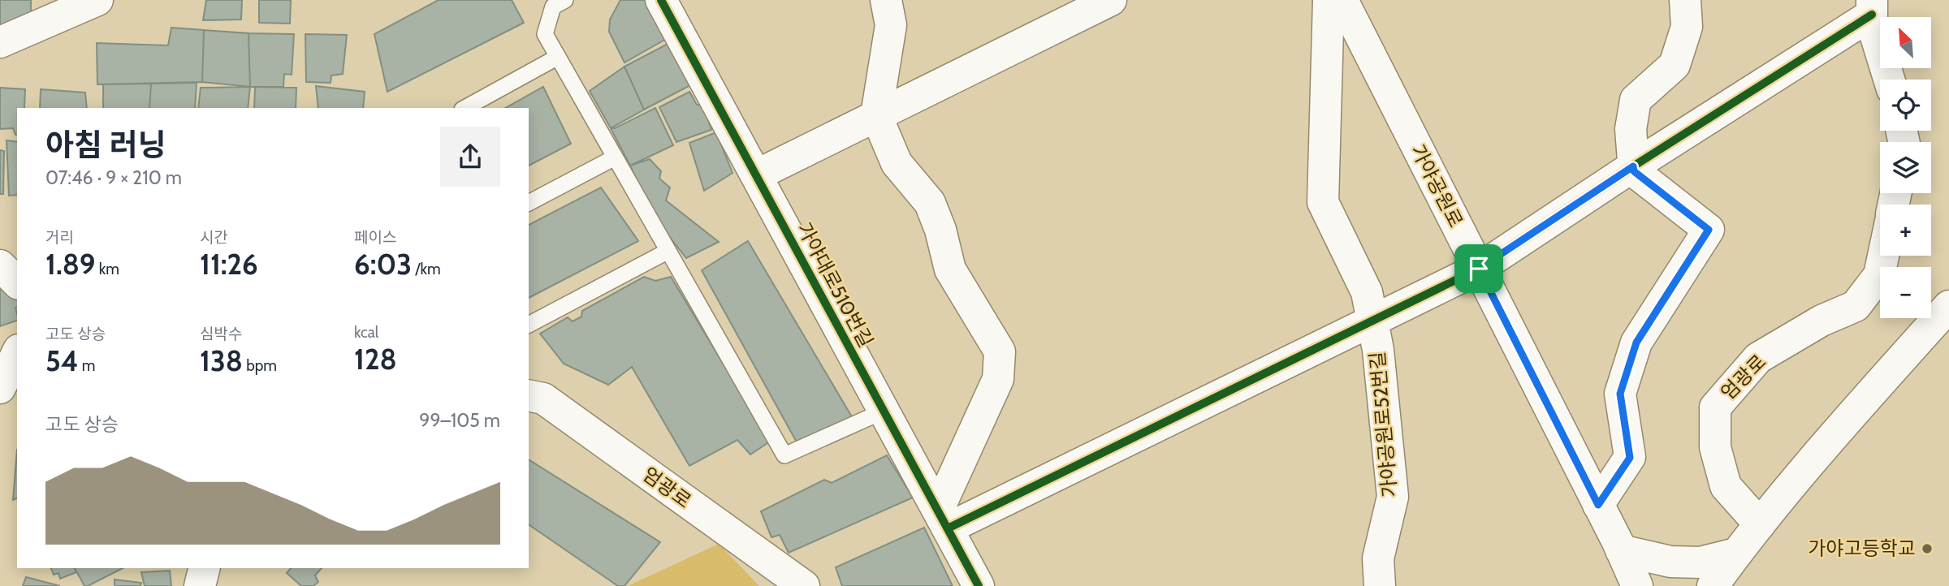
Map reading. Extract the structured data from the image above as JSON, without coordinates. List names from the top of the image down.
{
  "streets": {
    "street": [
      "가야공원로",
      "가야대로510번길",
      "엄광로",
      "가야공원로52번길"
    ]
  },
  "places": ["가야고등학교"],
  "north": "top left",
  "page": {
    "map_buttons": ["+", "−"],
    "heading": ["아침 러닝", "07:46 · 9 × 210 m"],
    "stats": [
      ["거리", "1.89 km"],
      ["시간", "11:26"],
      ["페이스", "6:03 /km"],
      ["고도 상승", "54 m"],
      ["심박수", "138 bpm"],
      ["kcal", "128"]
    ],
    "chart": ["고도 상승", "99–105 m"]
  }
}
